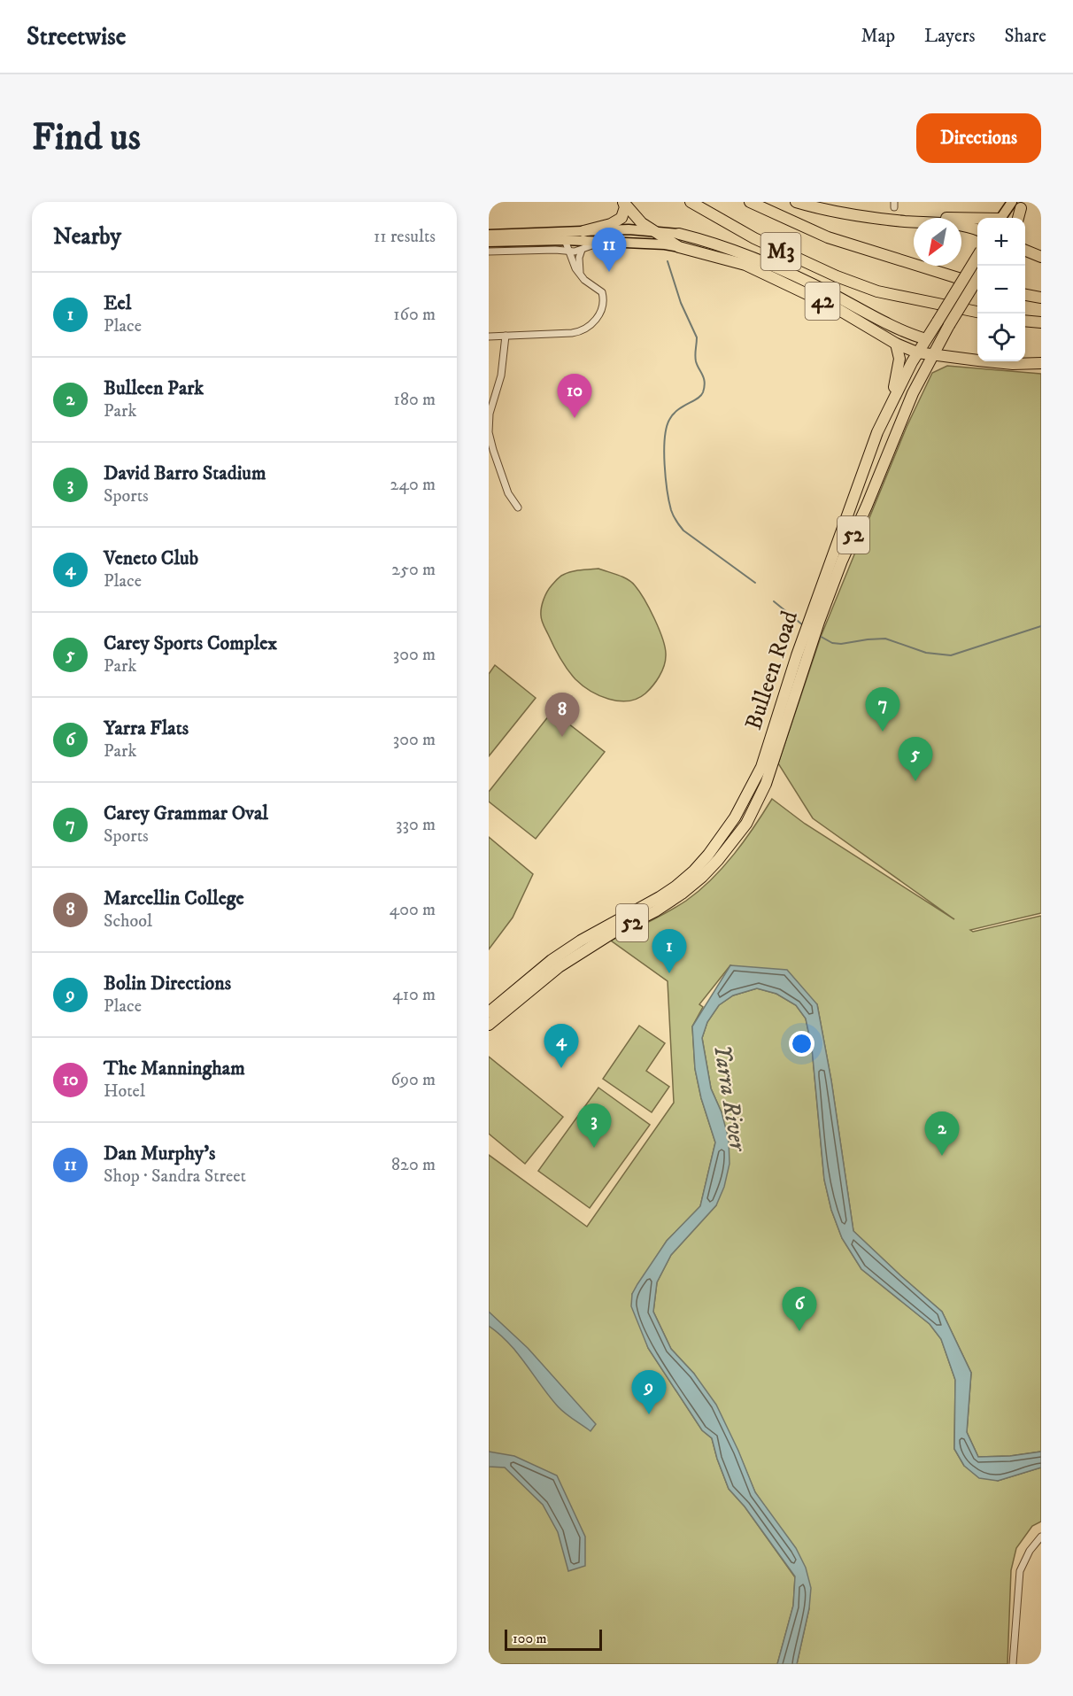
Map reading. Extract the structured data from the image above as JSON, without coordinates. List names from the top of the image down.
{
  "streets": {
    "highway": [
      "M3",
      "42",
      "52",
      "Bulleen Road"
    ]
  },
  "crossings": [
    ["42", "Bulleen Road"]
  ],
  "water": ["Yarra River"],
  "scale_bar": "100 m",
  "north": "bottom left",
  "page": {
    "header": "Streetwise",
    "nav": ["Map", "Layers", "Share"],
    "buttons": "Directions",
    "title": "Find us",
    "heading": ["Nearby", "11 results"],
    "map_buttons": ["+", "−"],
    "pins": [
      "11",
      "10",
      "7",
      "8",
      "5",
      "1",
      "4",
      "3",
      "2",
      "6",
      "9"
    ],
    "list": [
      {
        "mark": "1",
        "name": "Eel",
        "note": "Place",
        "value": "160 m"
      },
      {
        "mark": "2",
        "name": "Bulleen Park",
        "note": "Park",
        "value": "180 m"
      },
      {
        "mark": "3",
        "name": "David Barro Stadium",
        "note": "Sports",
        "value": "240 m"
      },
      {
        "mark": "4",
        "name": "Veneto Club",
        "note": "Place",
        "value": "250 m"
      },
      {
        "mark": "5",
        "name": "Carey Sports Complex",
        "note": "Park",
        "value": "300 m"
      },
      {
        "mark": "6",
        "name": "Yarra Flats",
        "note": "Park",
        "value": "300 m"
      },
      {
        "mark": "7",
        "name": "Carey Grammar Oval",
        "note": "Sports",
        "value": "330 m"
      },
      {
        "mark": "8",
        "name": "Marcellin College",
        "note": "School",
        "value": "400 m"
      },
      {
        "mark": "9",
        "name": "Bolin Directions",
        "note": "Place",
        "value": "410 m"
      },
      {
        "mark": "10",
        "name": "The Manningham",
        "note": "Hotel",
        "value": "690 m"
      },
      {
        "mark": "11",
        "name": "Dan Murphy's",
        "note": "Shop · Sandra Street",
        "value": "820 m"
      }
    ],
    "scale": "100 m"
  }
}
